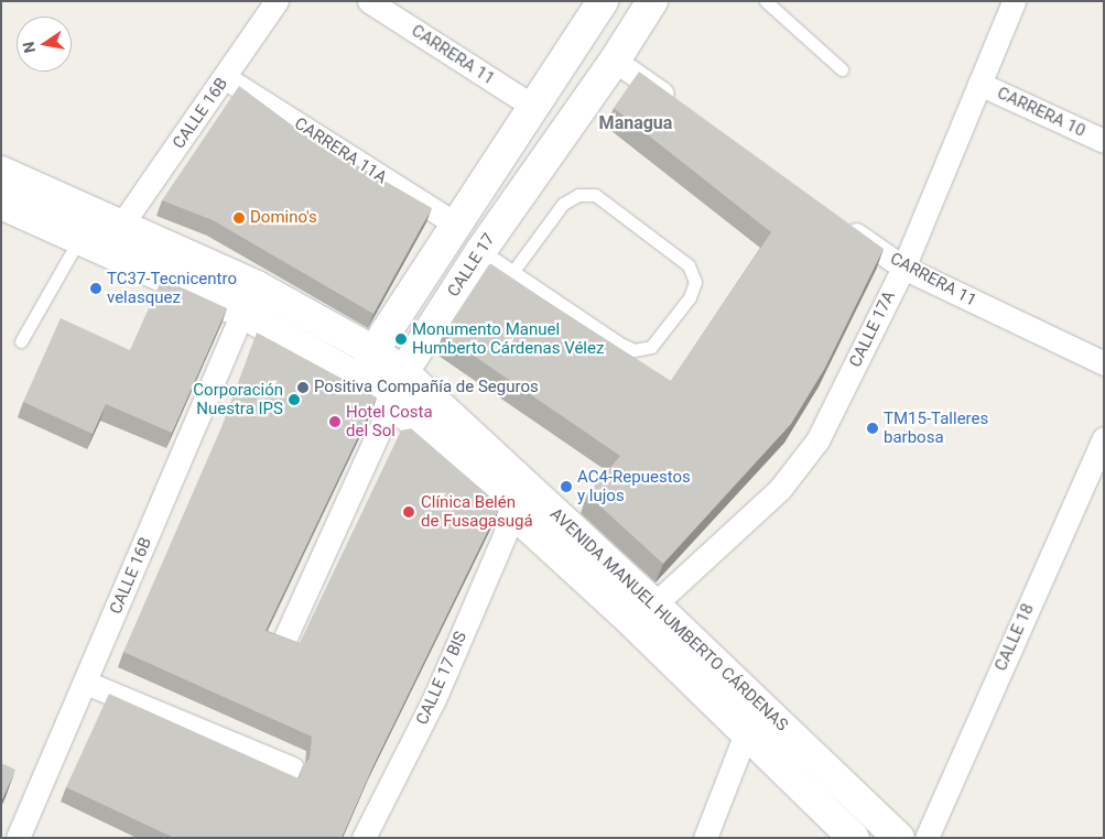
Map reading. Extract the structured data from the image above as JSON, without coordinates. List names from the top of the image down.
{
  "streets": {
    "main road": ["CALLE 17", "AVENIDA MANUEL HUMBERTO CÁRDENAS"],
    "street": [
      "CARRERA 11",
      "CARRERA 10",
      "CALLE 16B",
      "CARRERA 11A",
      "CALLE 17A",
      "CALLE 18",
      "CALLE 17 BIS"
    ]
  },
  "crossings": [
    ["CARRERA 11", "CALLE 17A"],
    ["CARRERA 10", "CALLE 17A"],
    ["CALLE 16B", "CARRERA 11A"],
    ["CALLE 16B", "AVENIDA MANUEL HUMBERTO CÁRDENAS"],
    ["CALLE 17", "AVENIDA MANUEL HUMBERTO CÁRDENAS"],
    ["CALLE 17A", "AVENIDA MANUEL HUMBERTO CÁRDENAS"],
    ["AVENIDA MANUEL HUMBERTO CÁRDENAS", "CALLE 17 BIS"]
  ],
  "districts": ["Managua"],
  "places": [
    "Domino's",
    "TC37-Tecnicentro velasquez",
    "Monumento Manuel Humberto Cárdenas Vélez",
    "Positiva Compañía de Seguros",
    "Corporación Nuestra IPS",
    "Hotel Costa del Sol",
    "TM15-Talleres barbosa",
    "AC4-Repuestos y lujos",
    "Clínica Belén de Fusagasugá"
  ],
  "north": "left"
}
